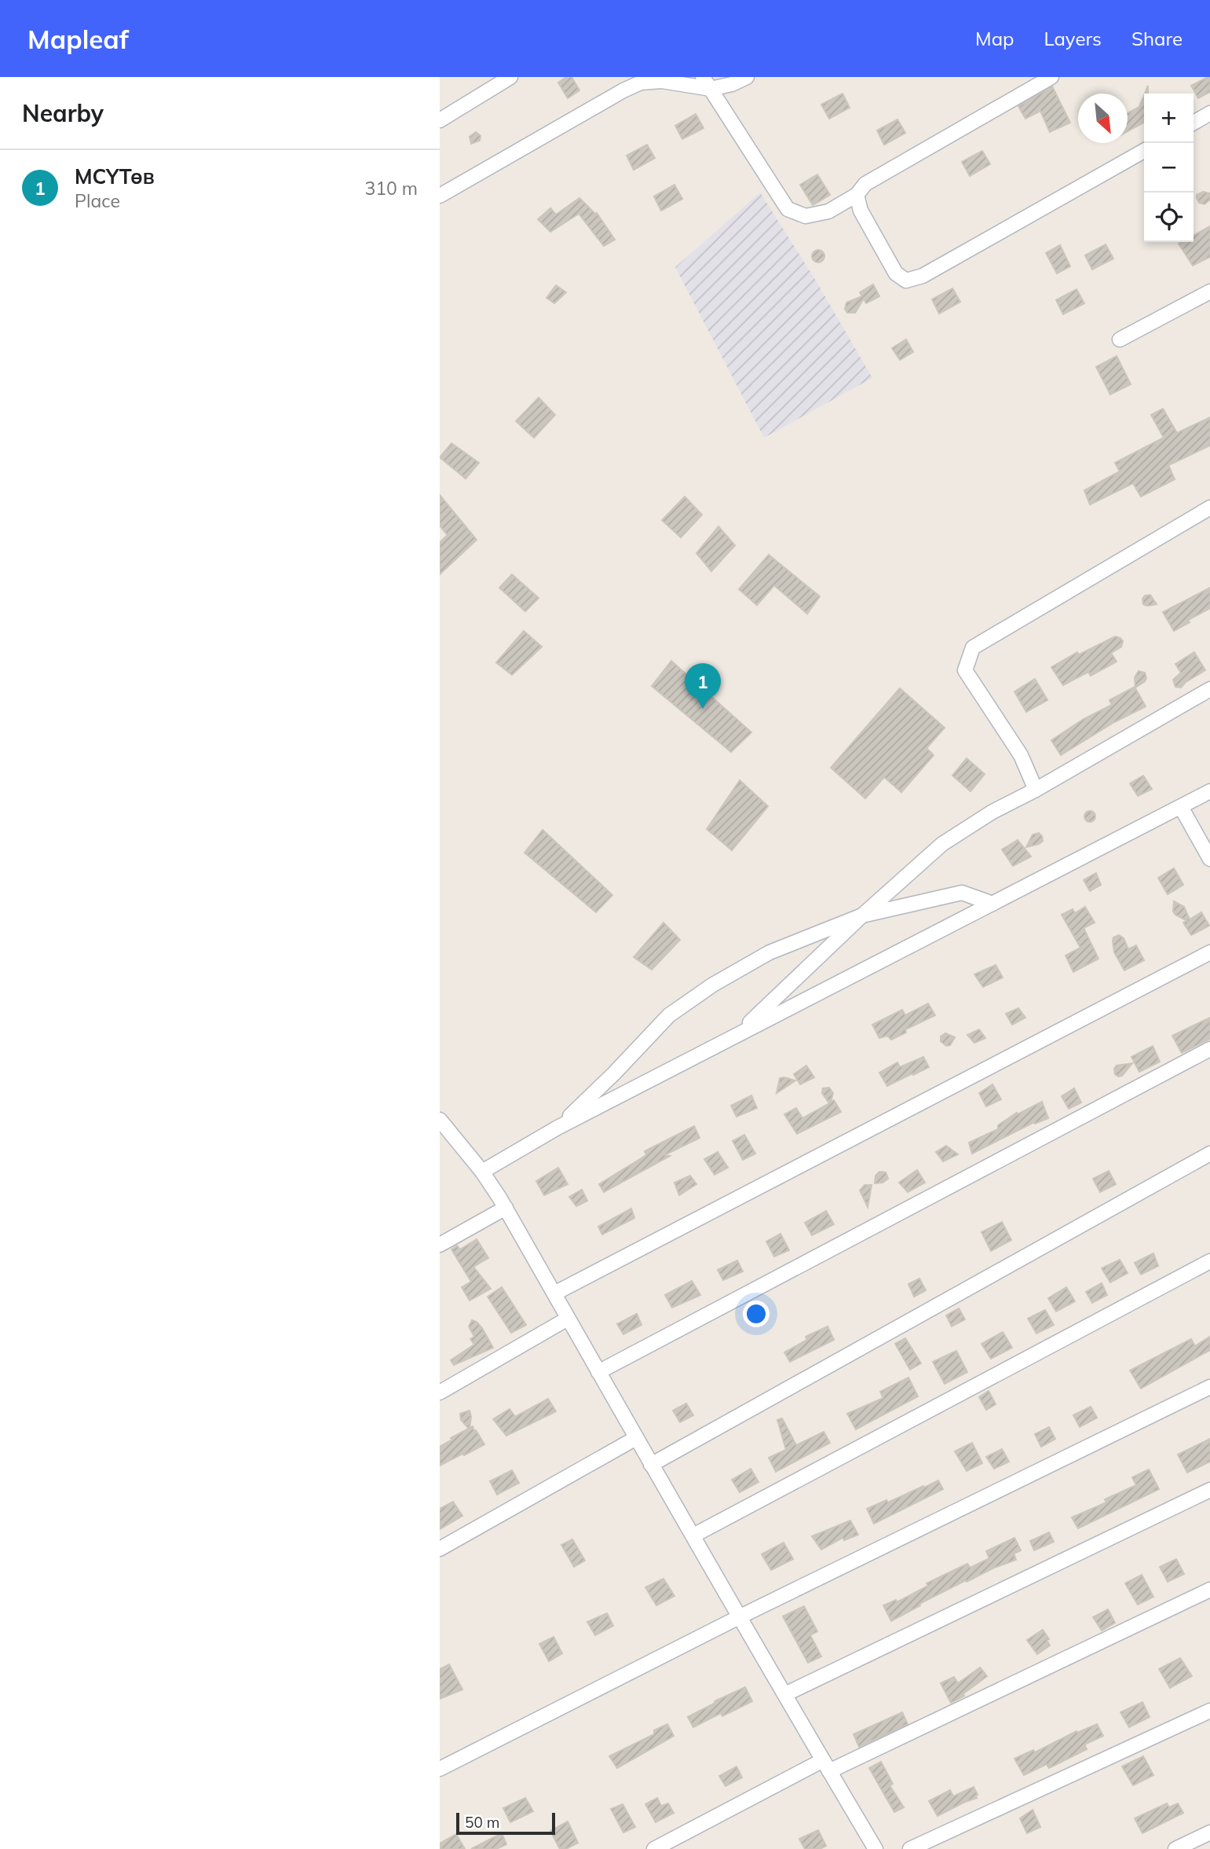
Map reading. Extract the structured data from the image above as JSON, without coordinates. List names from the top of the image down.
{
  "scale_bar": "50 m",
  "north": "bottom right",
  "page": {
    "header": "Mapleaf",
    "nav": ["Map", "Layers", "Share"],
    "heading": "Nearby",
    "map_buttons": ["+", "−"],
    "list": [
      {
        "mark": "1",
        "name": "МСҮТөв",
        "note": "Place",
        "value": "310 m"
      }
    ],
    "pins": "1",
    "scale": "50 m"
  }
}
